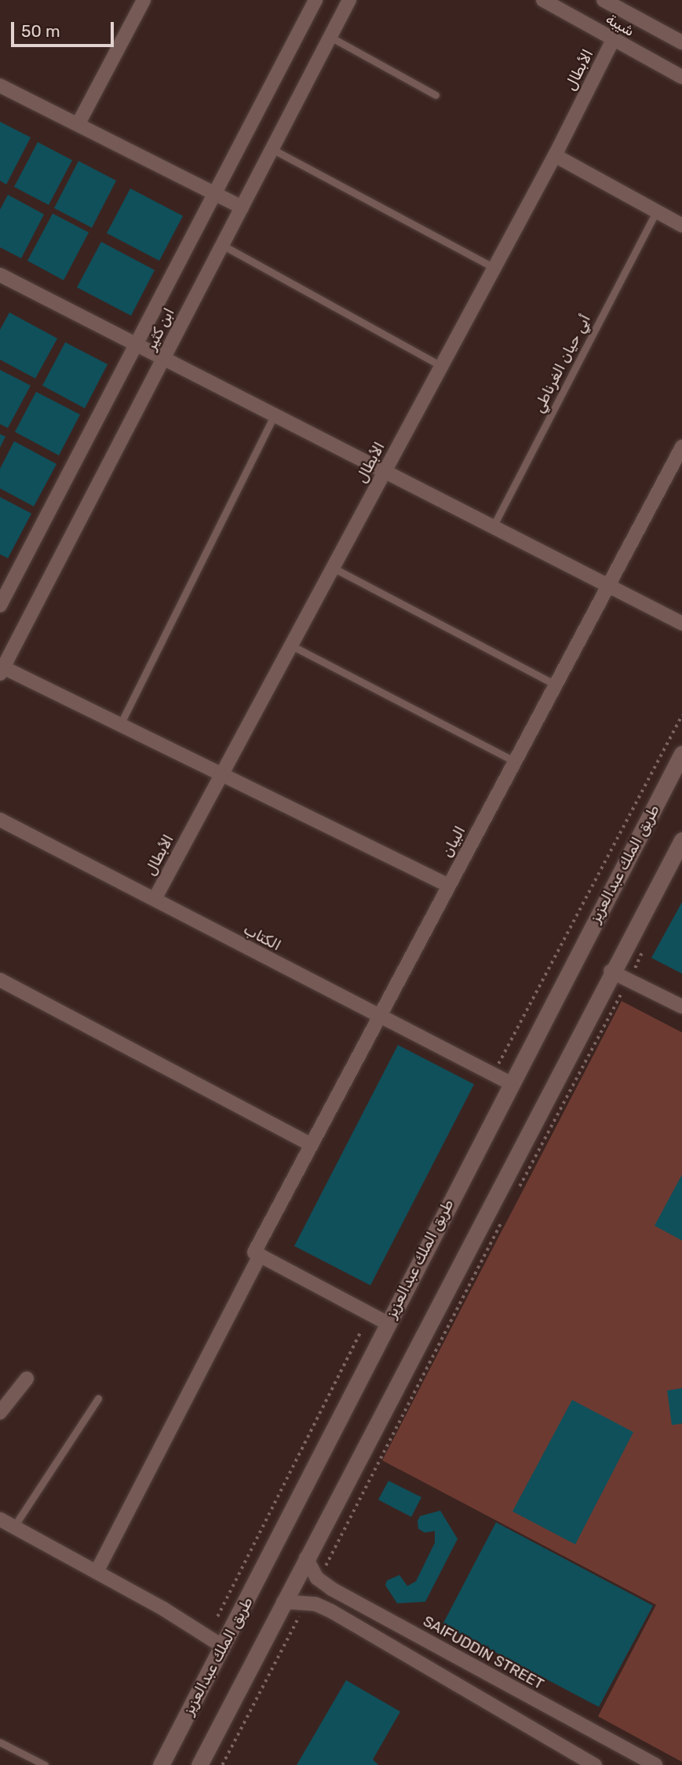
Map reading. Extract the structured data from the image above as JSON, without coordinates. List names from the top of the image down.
{
  "streets": {
    "main road": ["طريق الملك عبدالعزيز"],
    "street": [
      "شيبة",
      "الأبطال",
      "ابن كثير",
      "البيان",
      "الكتاب",
      "SAIFUDDIN STREET"
    ],
    "lane": ["أبي حيان الغرناطي"]
  },
  "crossings": [
    ["شيبة", "الأبطال"],
    ["الأبطال", "الكتاب"],
    ["البيان", "الكتاب"],
    ["طريق الملك عبدالعزيز", "الكتاب"]
  ],
  "scale_bar": "50 m"
}
